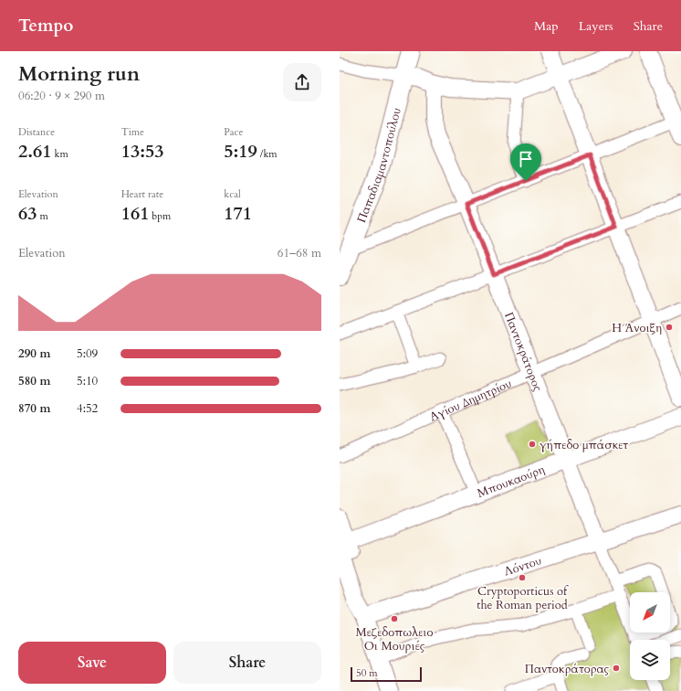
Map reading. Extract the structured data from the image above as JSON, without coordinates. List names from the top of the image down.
{
  "streets": {
    "main road": ["Παπαδιαμαντοπούλου"],
    "street": [
      "Παντοκράτορος",
      "Αγίου Δημητρίου",
      "Μπουκαούρη",
      "Λόντου"
    ]
  },
  "crossings": [
    ["Παντοκράτορος", "Αγίου Δημητρίου"],
    ["Παντοκράτορος", "Μπουκαούρη"],
    ["Παντοκράτορος", "Λόντου"]
  ],
  "places": [
    "Η Άνοιξη",
    "γήπεδο μπάσκετ",
    "Cryptoporticus of the Roman period",
    "Μεζεδοπωλειο Οι Μουριές",
    "Παντοκράτορας"
  ],
  "scale_bar": "50 m",
  "north": "bottom left",
  "page": {
    "header": "Tempo",
    "nav": ["Map", "Layers", "Share"],
    "heading": ["Morning run", "06:20 · 9 × 290 m"],
    "stats": [
      ["Distance", "2.61 km"],
      ["Time", "13:53"],
      ["Pace", "5:19 /km"],
      ["Elevation", "63 m"],
      ["Heart rate", "161 bpm"],
      ["kcal", "171"]
    ],
    "chart": ["Elevation", "61–68 m"],
    "list": [
      {
        "name": "290 m",
        "note": "5:09"
      },
      {
        "name": "580 m",
        "note": "5:10"
      },
      {
        "name": "870 m",
        "note": "4:52"
      }
    ],
    "buttons": ["Save", "Share"],
    "scale": "50 m"
  }
}
